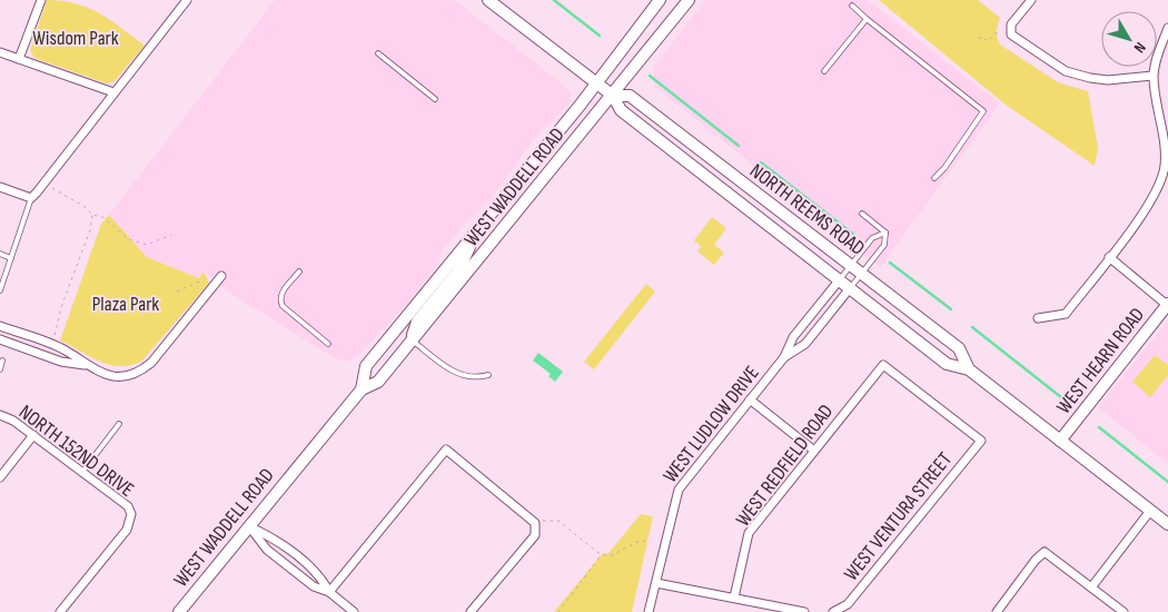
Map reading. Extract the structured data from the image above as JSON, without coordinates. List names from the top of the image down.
{
  "streets": {
    "main road": ["WEST WADDELL ROAD", "NORTH REEMS ROAD", "WEST HEARN ROAD"],
    "street": [
      "WEST LUDLOW DRIVE",
      "NORTH 152ND DRIVE",
      "WEST REDFIELD ROAD",
      "WEST VENTURA STREET"
    ]
  },
  "crossings": [
    ["WEST WADDELL ROAD", "NORTH REEMS ROAD"],
    ["NORTH REEMS ROAD", "WEST HEARN ROAD"],
    ["NORTH REEMS ROAD", "WEST LUDLOW DRIVE"],
    ["WEST REDFIELD ROAD", "WEST VENTURA STREET"]
  ],
  "parks": ["Wisdom Park", "Plaza Park"],
  "north": "bottom right"
}
